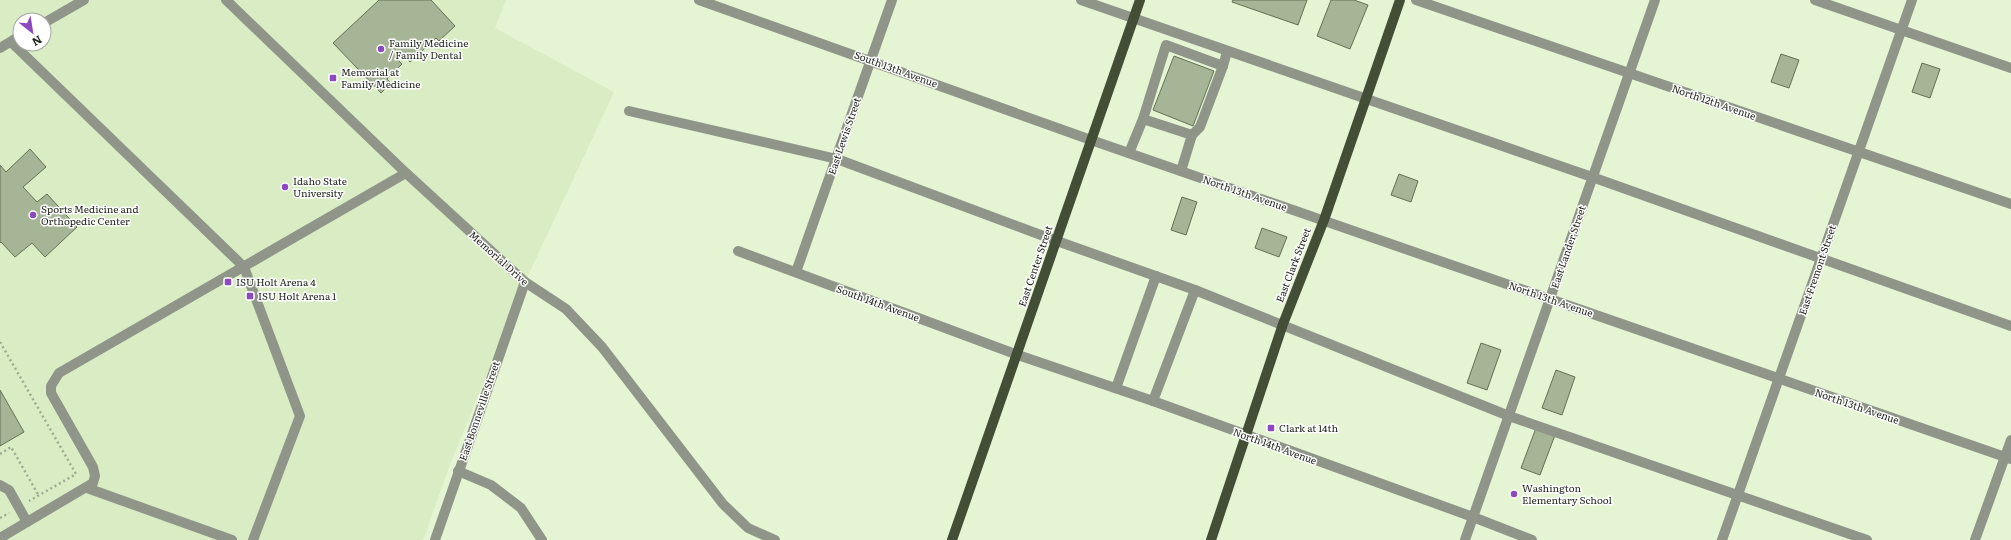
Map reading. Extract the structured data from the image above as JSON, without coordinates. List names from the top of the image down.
{
  "streets": {
    "main road": ["East Clark Street", "East Center Street"],
    "street": [
      "South 13th Avenue",
      "North 12th Avenue",
      "East Lewis Street",
      "North 13th Avenue",
      "East Lander Street",
      "Memorial Drive",
      "East Fremont Street",
      "South 14th Avenue",
      "East Bonneville Street",
      "North 14th Avenue"
    ]
  },
  "crossings": [
    ["South 13th Avenue", "East Lewis Street"],
    ["South 13th Avenue", "North 13th Avenue"],
    ["South 13th Avenue", "East Center Street"],
    ["North 12th Avenue", "East Lander Street"],
    ["North 12th Avenue", "East Fremont Street"],
    ["East Lewis Street", "South 14th Avenue"],
    ["North 13th Avenue", "East Lander Street"],
    ["North 13th Avenue", "East Clark Street"],
    ["North 13th Avenue", "East Center Street"],
    ["North 13th Avenue", "East Fremont Street"],
    ["East Lander Street", "North 14th Avenue"],
    ["Memorial Drive", "East Bonneville Street"],
    ["East Clark Street", "North 14th Avenue"],
    ["East Center Street", "South 14th Avenue"],
    ["East Center Street", "North 14th Avenue"],
    ["South 14th Avenue", "North 14th Avenue"]
  ],
  "places": {
    "other": [
      "Family Medicine / Family Dental",
      "Idaho State University",
      "Sports Medicine and Orthopedic Center",
      "Washington Elementary School"
    ],
    "transit": [
      "Memorial at Family Medicine",
      "ISU Holt Arena 4",
      "ISU Holt Arena 1",
      "Clark at 14th"
    ]
  },
  "north": "bottom right"
}
